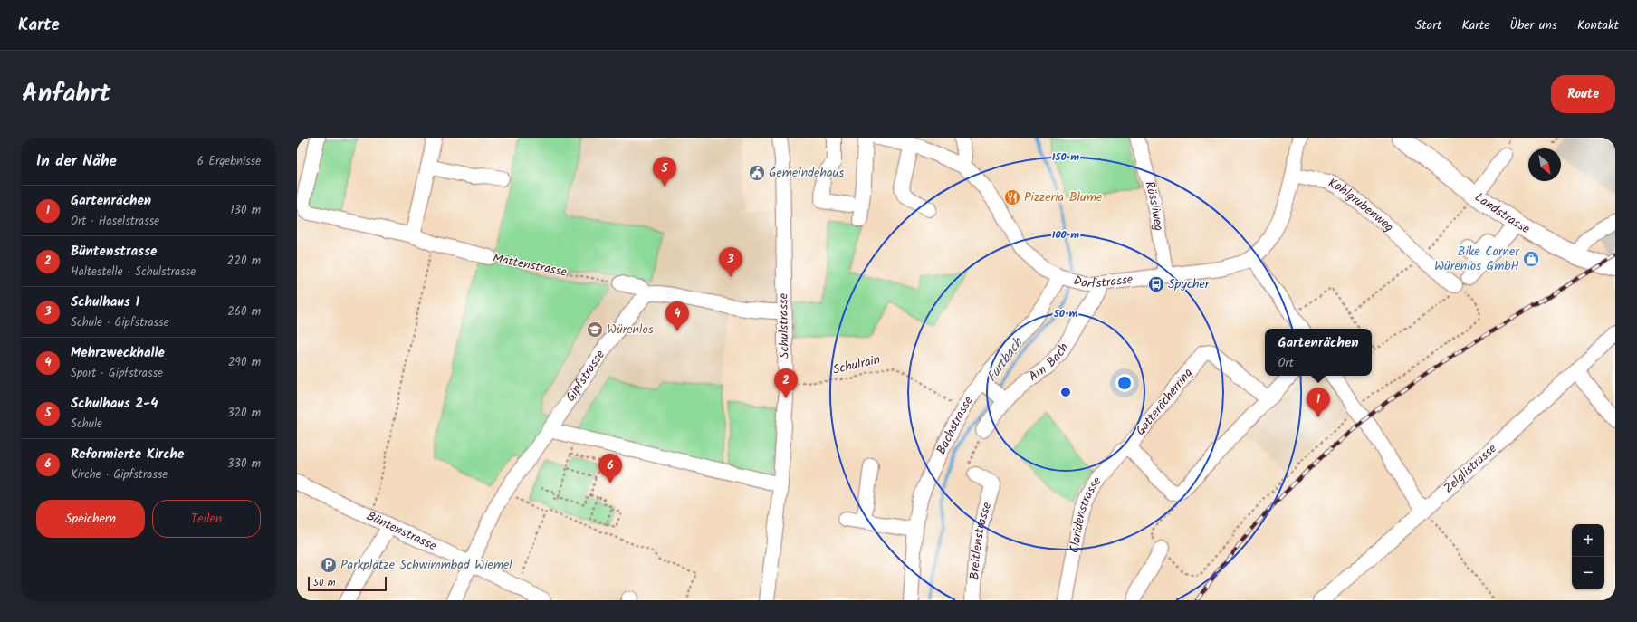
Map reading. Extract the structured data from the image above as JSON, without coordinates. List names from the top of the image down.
{
  "streets": {
    "main road": ["Landstrasse"],
    "street": [
      "Rössliweg",
      "Kohlgrubenweg",
      "Mattenstrasse",
      "Dorfstrasse",
      "Schulstrasse",
      "Am Bach",
      "Gipfstrasse",
      "Gatterächerring",
      "Bachstrasse",
      "Zelglistrasse",
      "Claridenstrasse",
      "Büntenstrasse",
      "Breitlenstrasse"
    ],
    "path": ["Schulrain"]
  },
  "crossings": [
    ["Rössliweg", "Dorfstrasse"],
    ["Kohlgrubenweg", "Dorfstrasse"],
    ["Dorfstrasse", "Am Bach"],
    ["Dorfstrasse", "Bachstrasse"],
    ["Schulstrasse", "Schulrain"],
    ["Schulrain", "Bachstrasse"],
    ["Gipfstrasse", "Büntenstrasse"],
    ["Gatterächerring", "Claridenstrasse"]
  ],
  "water": ["Furtbach"],
  "places": {
    "public building": ["Gemeindehaus"],
    "restaurant": ["Pizzeria Blume"],
    "shop": ["Bike Corner Würenlos GmbH"],
    "bus stop": ["Spycher"],
    "school or university": ["Würenlos"],
    "parking": ["Parkplätze Schwimmbad Wiemel"]
  },
  "scale_bar": "50 m",
  "north": "bottom right",
  "page": {
    "header": "Karte",
    "nav": [
      "Start",
      "Karte",
      "Über uns",
      "Kontakt"
    ],
    "title": "Anfahrt",
    "buttons": [
      "Route",
      ["Speichern", "Teilen"]
    ],
    "heading": ["In der Nähe", "6 Ergebnisse"],
    "pins": [
      "5",
      "3",
      "4",
      "2",
      "1",
      "6"
    ],
    "list": [
      {
        "mark": "1",
        "name": "Gartenrächen",
        "note": "Ort · Haselstrasse",
        "value": "130 m"
      },
      {
        "mark": "2",
        "name": "Büntenstrasse",
        "note": "Haltestelle · Schulstrasse",
        "value": "220 m"
      },
      {
        "mark": "3",
        "name": "Schulhaus 1",
        "note": "Schule · Gipfstrasse",
        "value": "260 m"
      },
      {
        "mark": "4",
        "name": "Mehrzweckhalle",
        "note": "Sport · Gipfstrasse",
        "value": "290 m"
      },
      {
        "mark": "5",
        "name": "Schulhaus 2-4",
        "note": "Schule",
        "value": "320 m"
      },
      {
        "mark": "6",
        "name": "Reformierte Kirche",
        "note": "Kirche · Gipfstrasse",
        "value": "330 m"
      }
    ],
    "popup": ["Gartenrächen", "Ort"],
    "map_buttons": ["+", "−"],
    "scale": "50 m"
  },
  "rings": ["150 m", "100 m", "50 m"]
}
